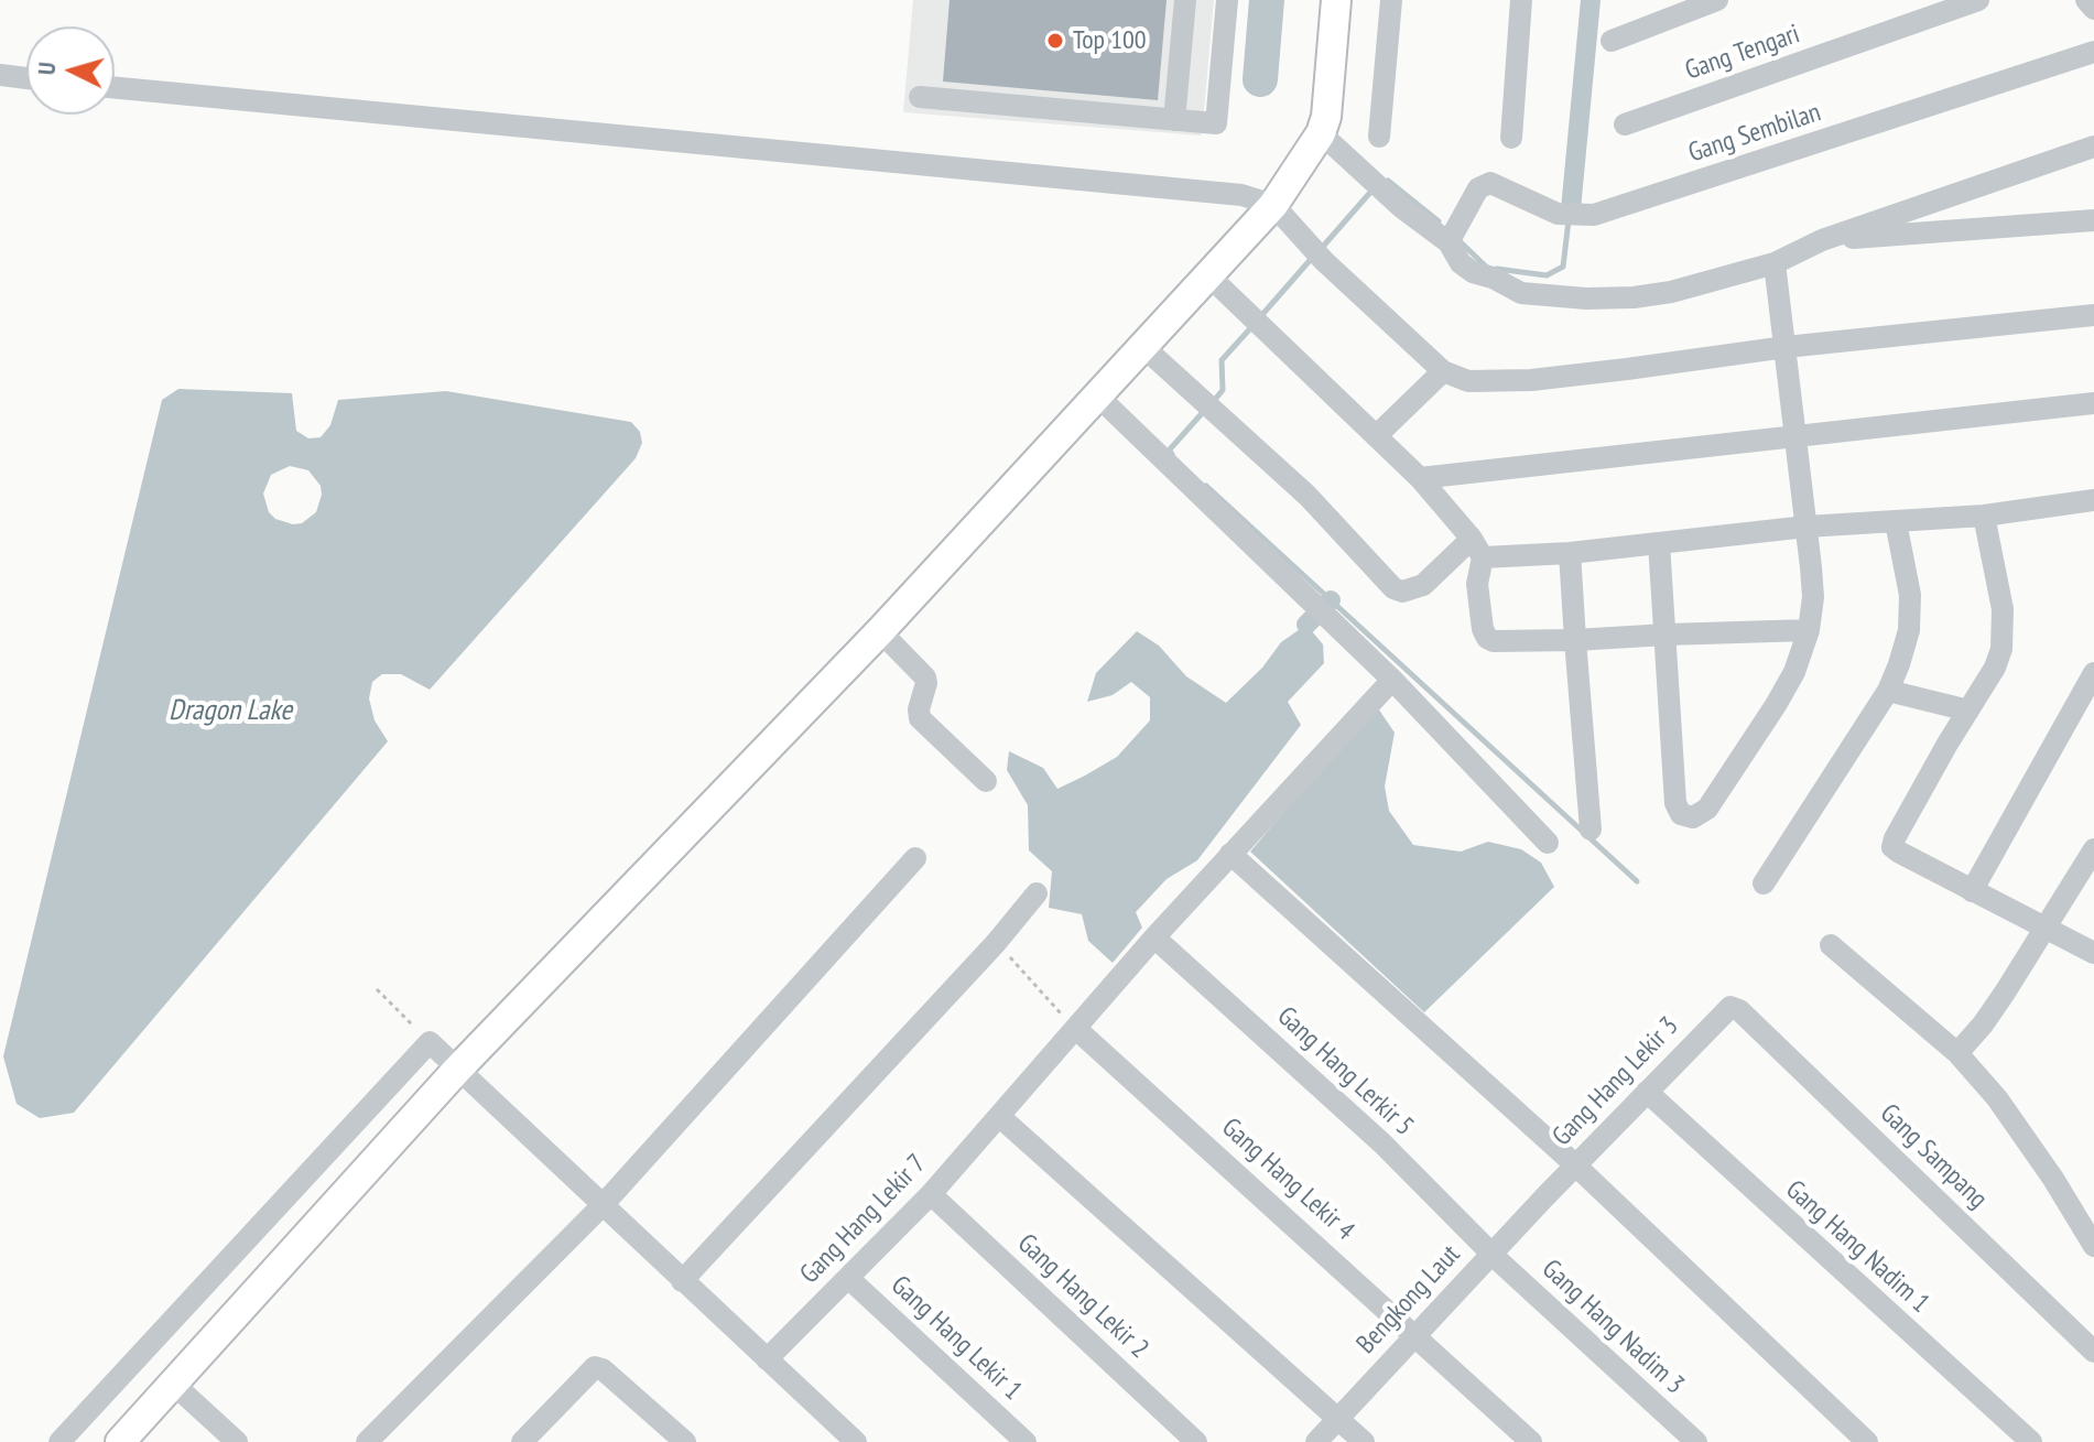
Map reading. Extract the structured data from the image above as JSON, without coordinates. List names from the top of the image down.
{
  "streets": {
    "street": [
      "Gang Tengari",
      "Gang Sembilan",
      "Gang Hang Lerkir 5",
      "Gang Hang Lekir 3",
      "Gang Sampang",
      "Gang Hang Lekir 4",
      "Gang Hang Lekir 7",
      "Gang Hang Nadim 1",
      "Gang Hang Lekir 2",
      "Bengkong Laut",
      "Gang Hang Nadim 3",
      "Gang Hang Lekir 1"
    ]
  },
  "crossings": [
    ["Gang Hang Lerkir 5", "Gang Hang Lekir 7"],
    ["Gang Hang Lerkir 5", "Bengkong Laut"],
    ["Gang Hang Lerkir 5", "Gang Hang Nadim 3"],
    ["Gang Hang Lekir 3", "Gang Sampang"],
    ["Gang Hang Lekir 3", "Gang Hang Nadim 1"],
    ["Gang Hang Lekir 3", "Bengkong Laut"],
    ["Gang Hang Lekir 4", "Gang Hang Lekir 7"],
    ["Gang Hang Lekir 4", "Bengkong Laut"],
    ["Gang Hang Lekir 7", "Gang Hang Lekir 2"],
    ["Gang Hang Lekir 7", "Gang Hang Lekir 1"],
    ["Bengkong Laut", "Gang Hang Nadim 3"]
  ],
  "water": ["Dragon Lake"],
  "places": ["Top 100"],
  "north": "left"
}
